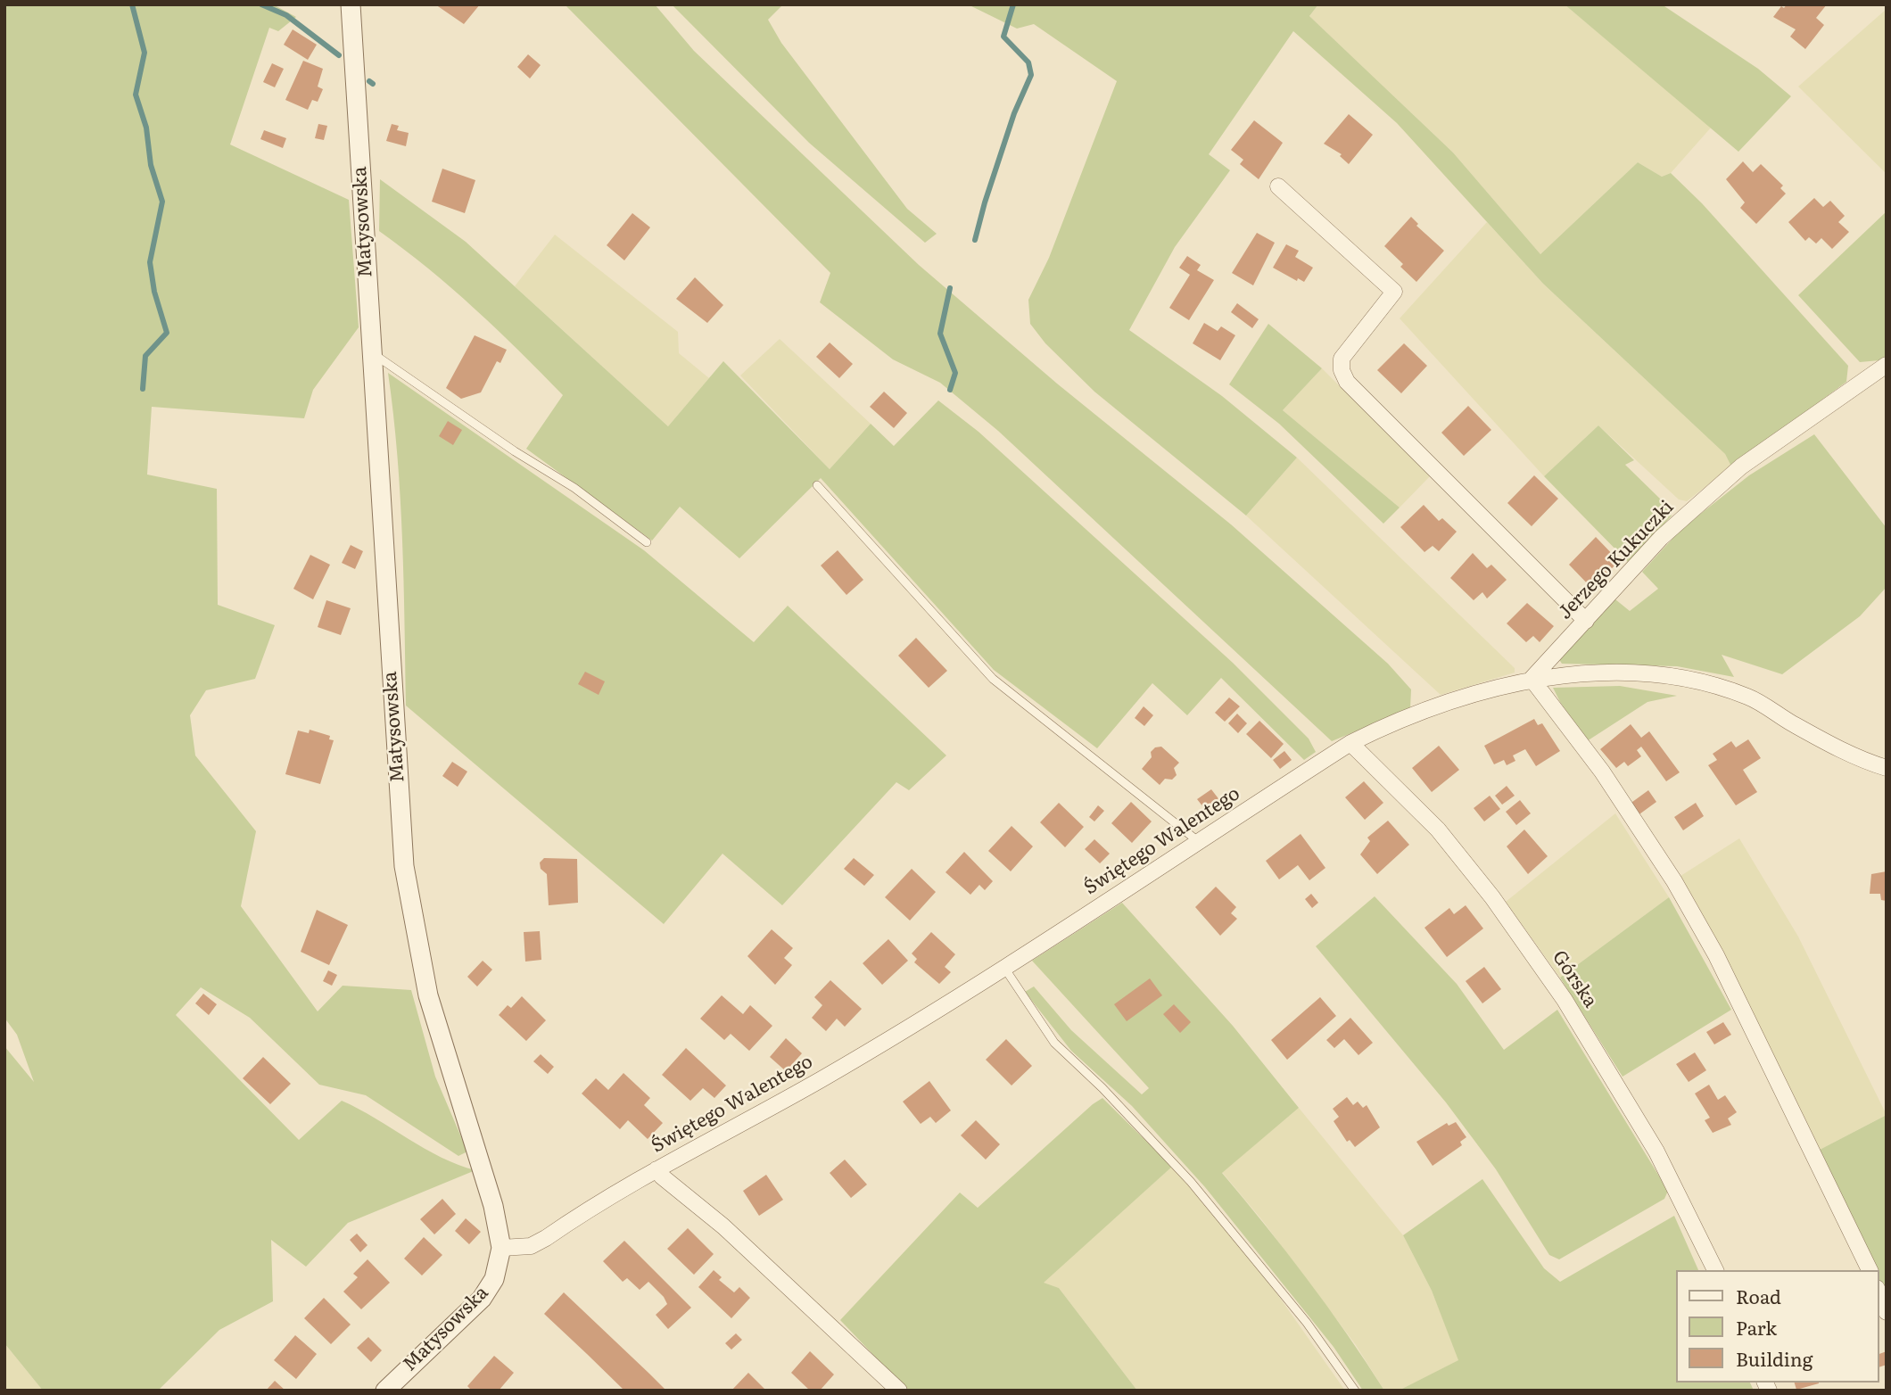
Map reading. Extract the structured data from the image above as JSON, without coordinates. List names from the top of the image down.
{
  "streets": {
    "street": [
      "Matysowska",
      "Jerzego Kukuczki",
      "Świętego Walentego",
      "Górska"
    ]
  },
  "crossings": [
    ["Matysowska", "Świętego Walentego"],
    ["Jerzego Kukuczki", "Świętego Walentego"],
    ["Świętego Walentego", "Górska"]
  ],
  "legend": ["Road", "Park", "Building"]
}
